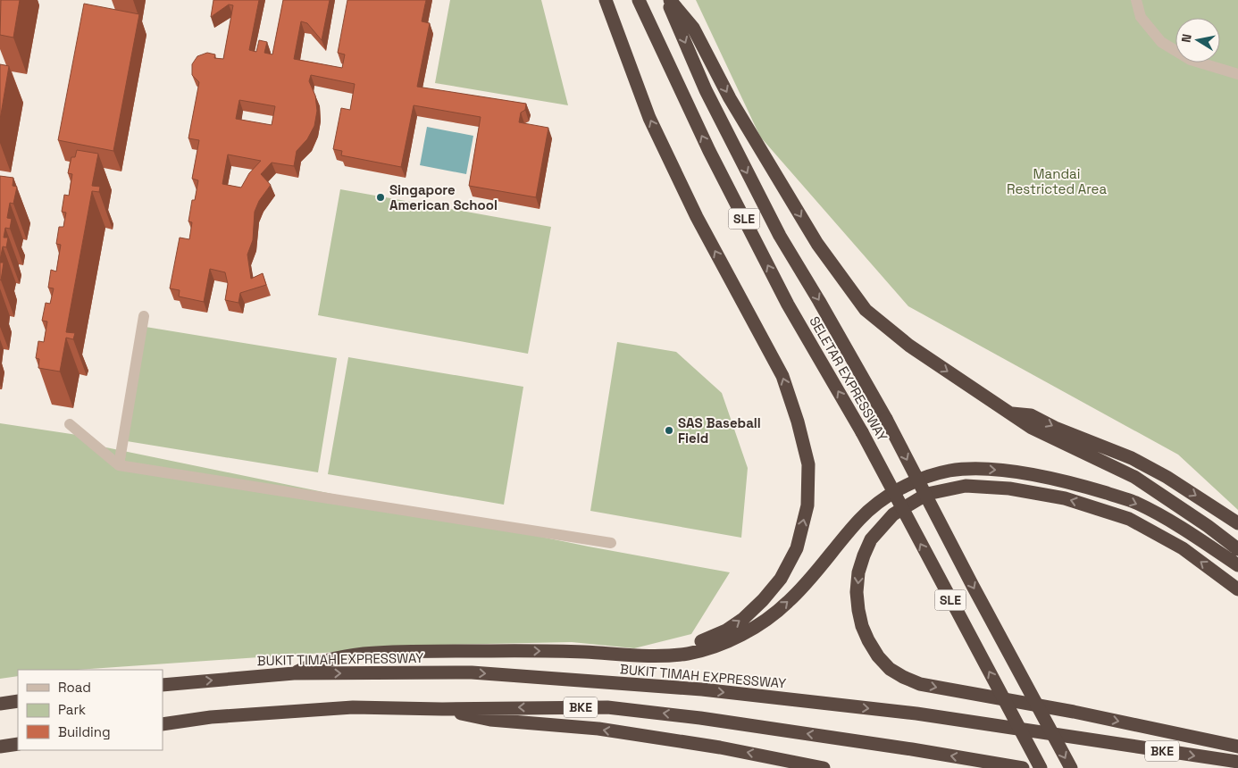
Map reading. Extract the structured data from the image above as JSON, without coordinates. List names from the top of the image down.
{
  "streets": {
    "highway": [
      "SLE",
      "SELETAR EXPRESSWAY",
      "BUKIT TIMAH EXPRESSWAY",
      "BKE"
    ]
  },
  "parks": ["Mandai Restricted Area"],
  "places": ["Singapore American School", "SAS Baseball Field"],
  "legend": ["Road", "Park", "Building"],
  "north": "left"
}
